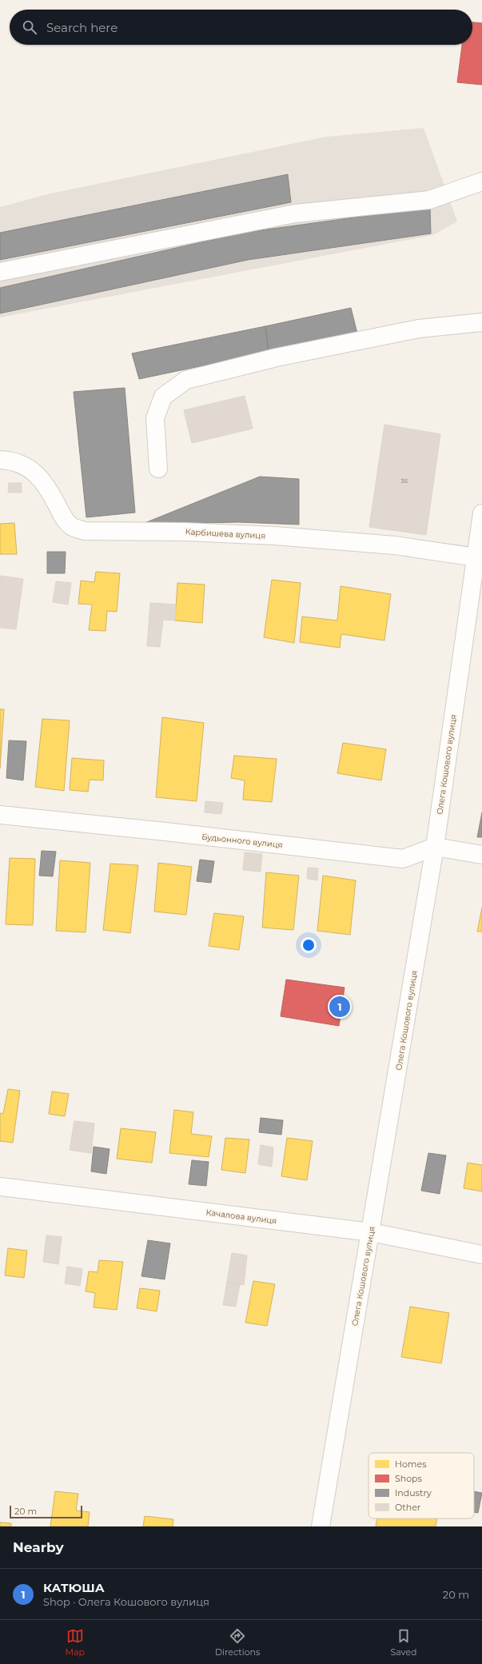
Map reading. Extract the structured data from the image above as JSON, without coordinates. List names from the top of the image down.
{
  "streets": {
    "street": [
      "Карбишева вулиця",
      "Олега Кошового вулиця",
      "Будьонного вулиця",
      "Качалова вулиця"
    ]
  },
  "crossings": [
    ["Карбишева вулиця", "Олега Кошового вулиця"],
    ["Олега Кошового вулиця", "Будьонного вулиця"],
    ["Олега Кошового вулиця", "Качалова вулиця"]
  ],
  "house_numbers": ["36"],
  "legend": [
    "Homes",
    "Shops",
    "Industry",
    "Other"
  ],
  "scale_bar": "20 m",
  "page": {
    "search": "Search here",
    "pins": "1",
    "scale": "20 m",
    "heading": "Nearby",
    "list": [
      {
        "mark": "1",
        "name": "КАТЮША",
        "note": "Shop · Олега Кошового вулиця",
        "value": "20 m"
      }
    ],
    "nav": ["Map", "Directions", "Saved"]
  }
}
